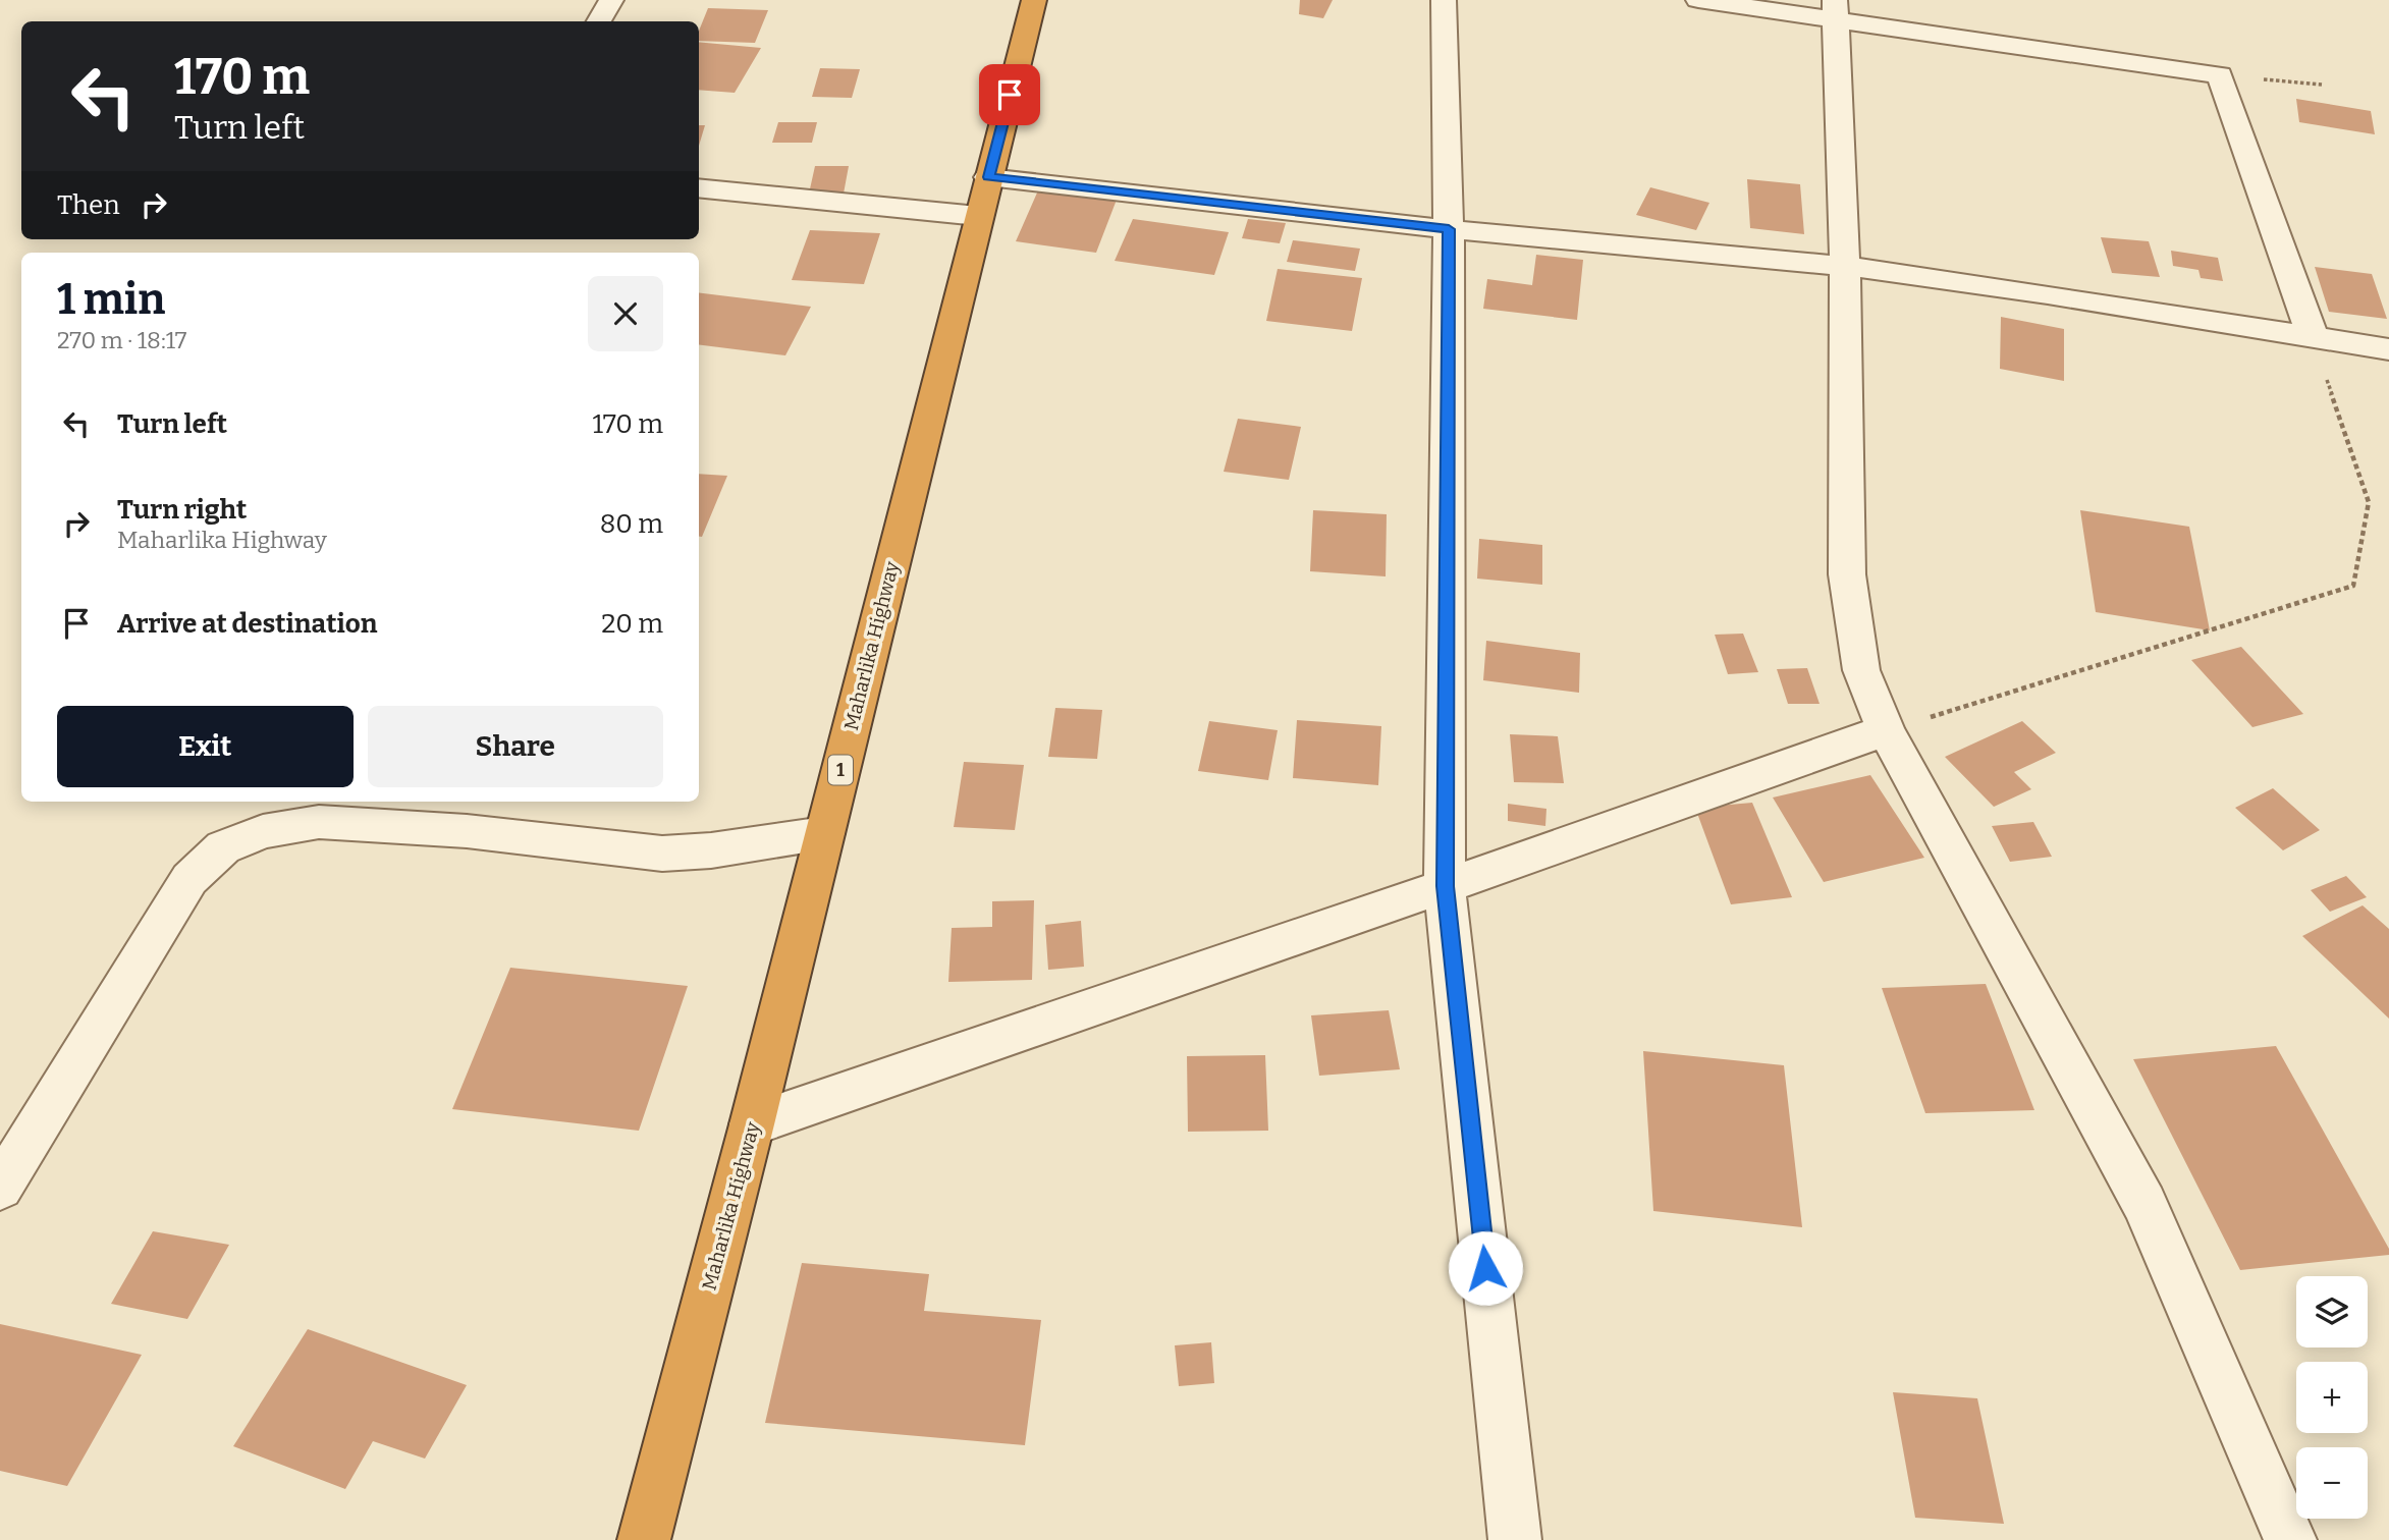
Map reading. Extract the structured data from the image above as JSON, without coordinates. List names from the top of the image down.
{
  "streets": {
    "highway": ["Maharlika Highway", "1"]
  },
  "page": {
    "turn": ["170 m", "Turn left"],
    "then": "Then",
    "heading": ["1 min", "270 m · 18:17"],
    "list": [
      {
        "name": "Turn left",
        "value": "170 m"
      },
      {
        "name": "Turn right",
        "note": "Maharlika Highway",
        "value": "80 m"
      },
      {
        "name": "Arrive at destination",
        "value": "20 m"
      }
    ],
    "buttons": ["Exit", "Share"],
    "map_buttons": ["+", "−"]
  }
}
